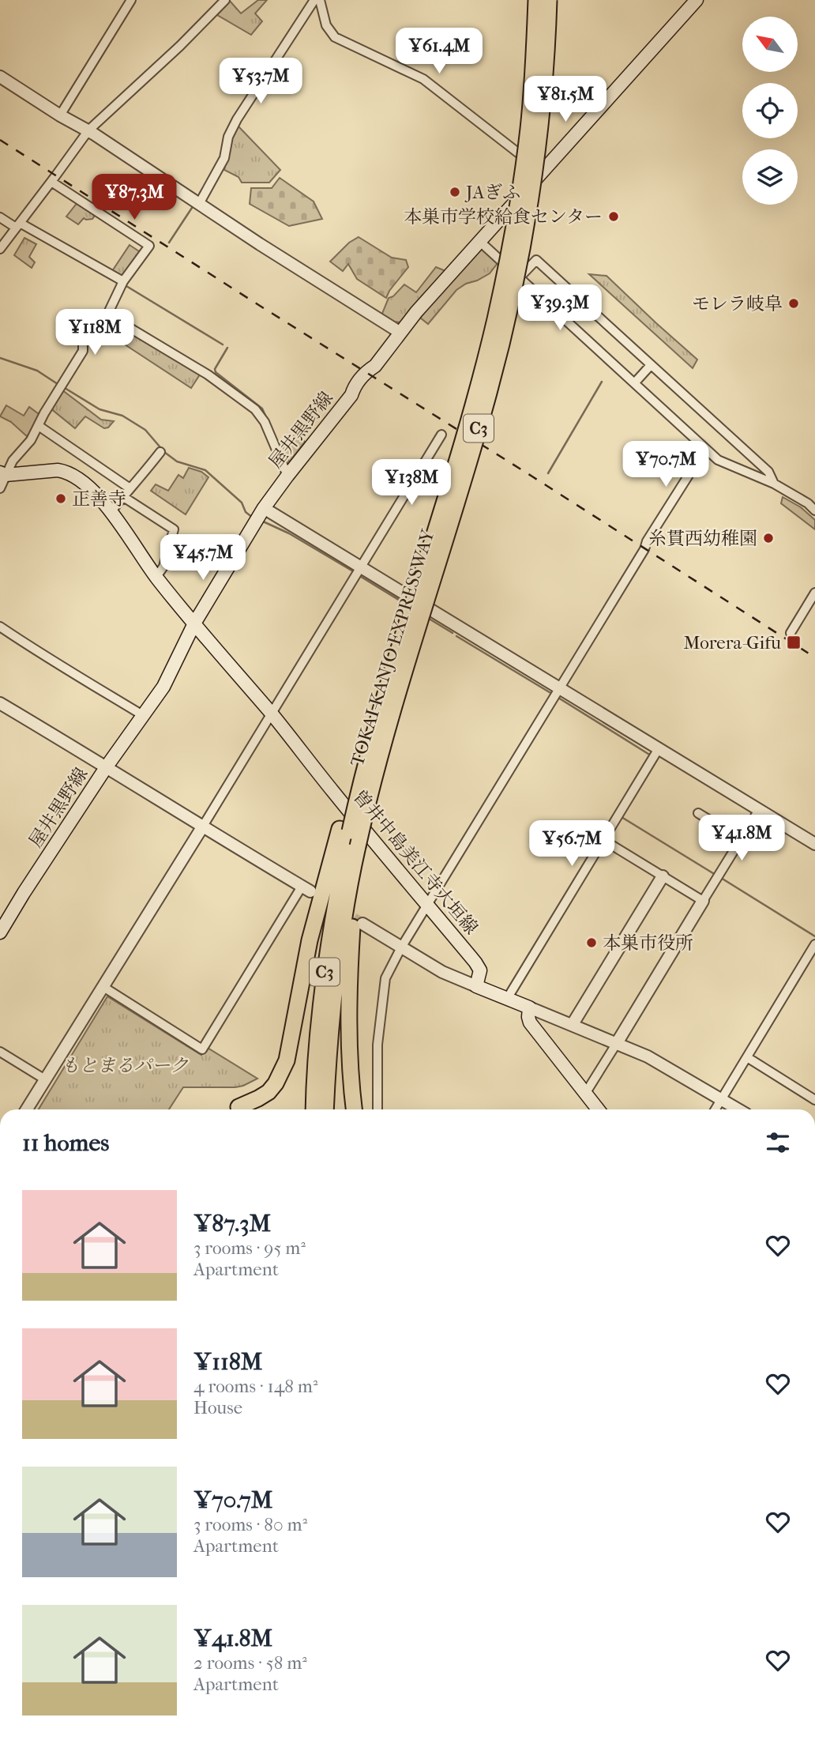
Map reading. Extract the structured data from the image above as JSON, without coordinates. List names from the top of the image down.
{
  "streets": {
    "highway": ["C3", "TOKAI-KANJO EXPRESSWAY"],
    "main road": ["屋井黒野線", "曽井中島美江寺大垣線"]
  },
  "crossings": [
    ["屋井黒野線", "曽井中島美江寺大垣線"]
  ],
  "parks": ["もとまるパーク"],
  "places": {
    "other": [
      "JAぎふ",
      "本巣市学校給食センター",
      "モレラ岐阜",
      "正善寺",
      "糸貫西幼稚園",
      "本巣市役所"
    ],
    "transit": ["Morera-Gifu"]
  },
  "north": "top left",
  "page": {
    "price": [
      "¥61.4M",
      "¥53.7M",
      "¥81.5M",
      "¥87.3M",
      "¥39.3M",
      "¥118M",
      "¥70.7M",
      "¥138M",
      "¥45.7M",
      "¥41.8M",
      "¥56.7M"
    ],
    "heading": "11 homes",
    "list": [
      {
        "name": "¥87.3M",
        "note": "3 rooms · 95 m² · Apartment"
      },
      {
        "name": "¥118M",
        "note": "4 rooms · 148 m² · House"
      },
      {
        "name": "¥70.7M",
        "note": "3 rooms · 80 m² · Apartment"
      },
      {
        "name": "¥41.8M",
        "note": "2 rooms · 58 m² · Apartment"
      }
    ]
  }
}
